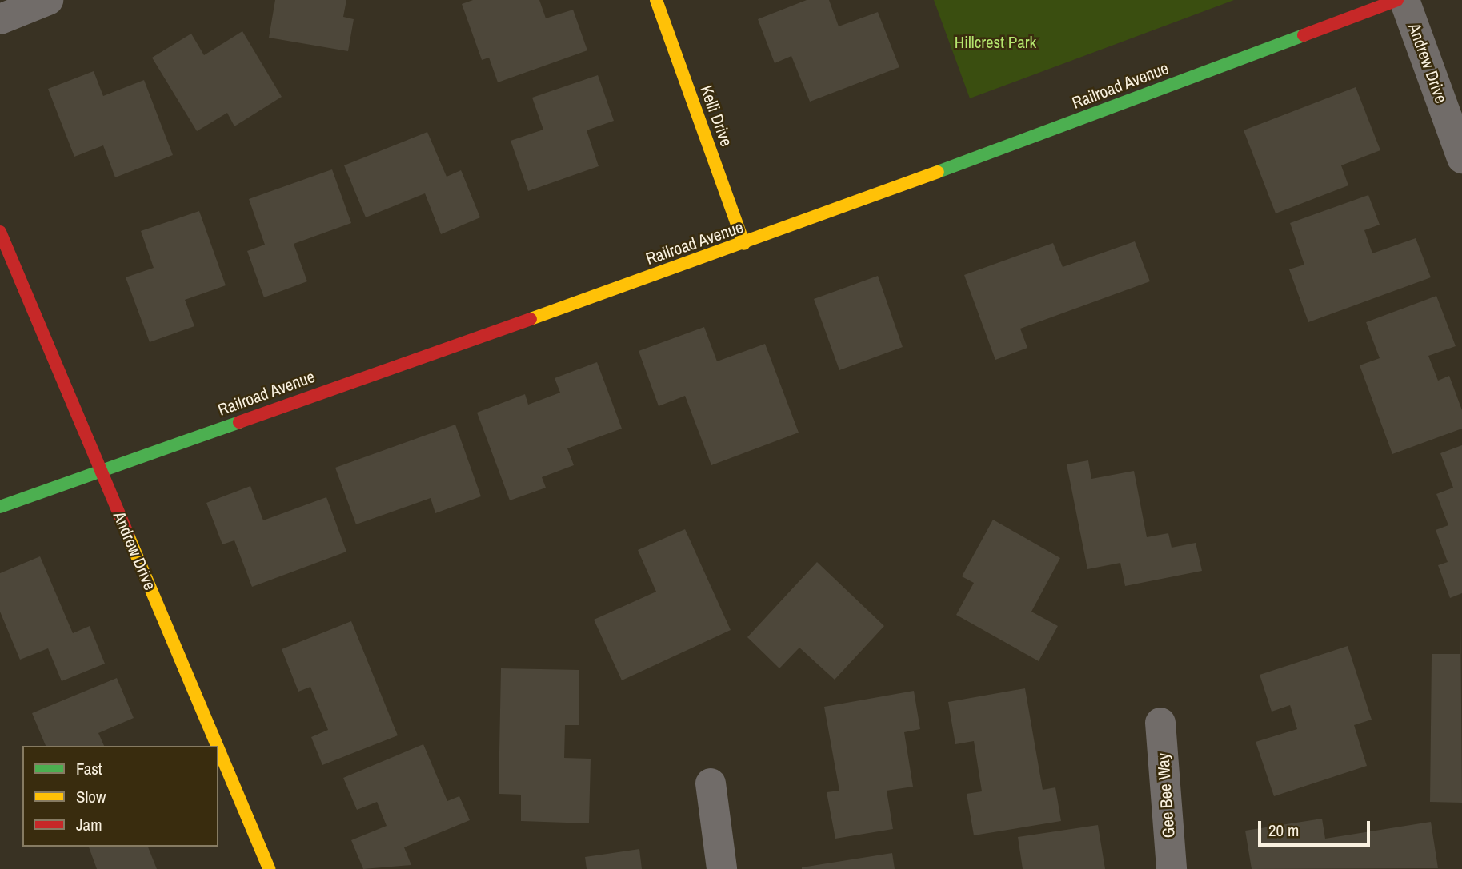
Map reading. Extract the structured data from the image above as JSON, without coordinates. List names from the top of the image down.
{
  "streets": {
    "street": [
      "Andrew Drive",
      "Railroad Avenue",
      "Kelli Drive",
      "Gee Bee Way"
    ]
  },
  "crossings": [
    ["Andrew Drive", "Railroad Avenue"],
    ["Railroad Avenue", "Kelli Drive"]
  ],
  "parks": ["Hillcrest Park"],
  "legend": ["Fast", "Slow", "Jam"],
  "scale_bar": "20 m"
}
